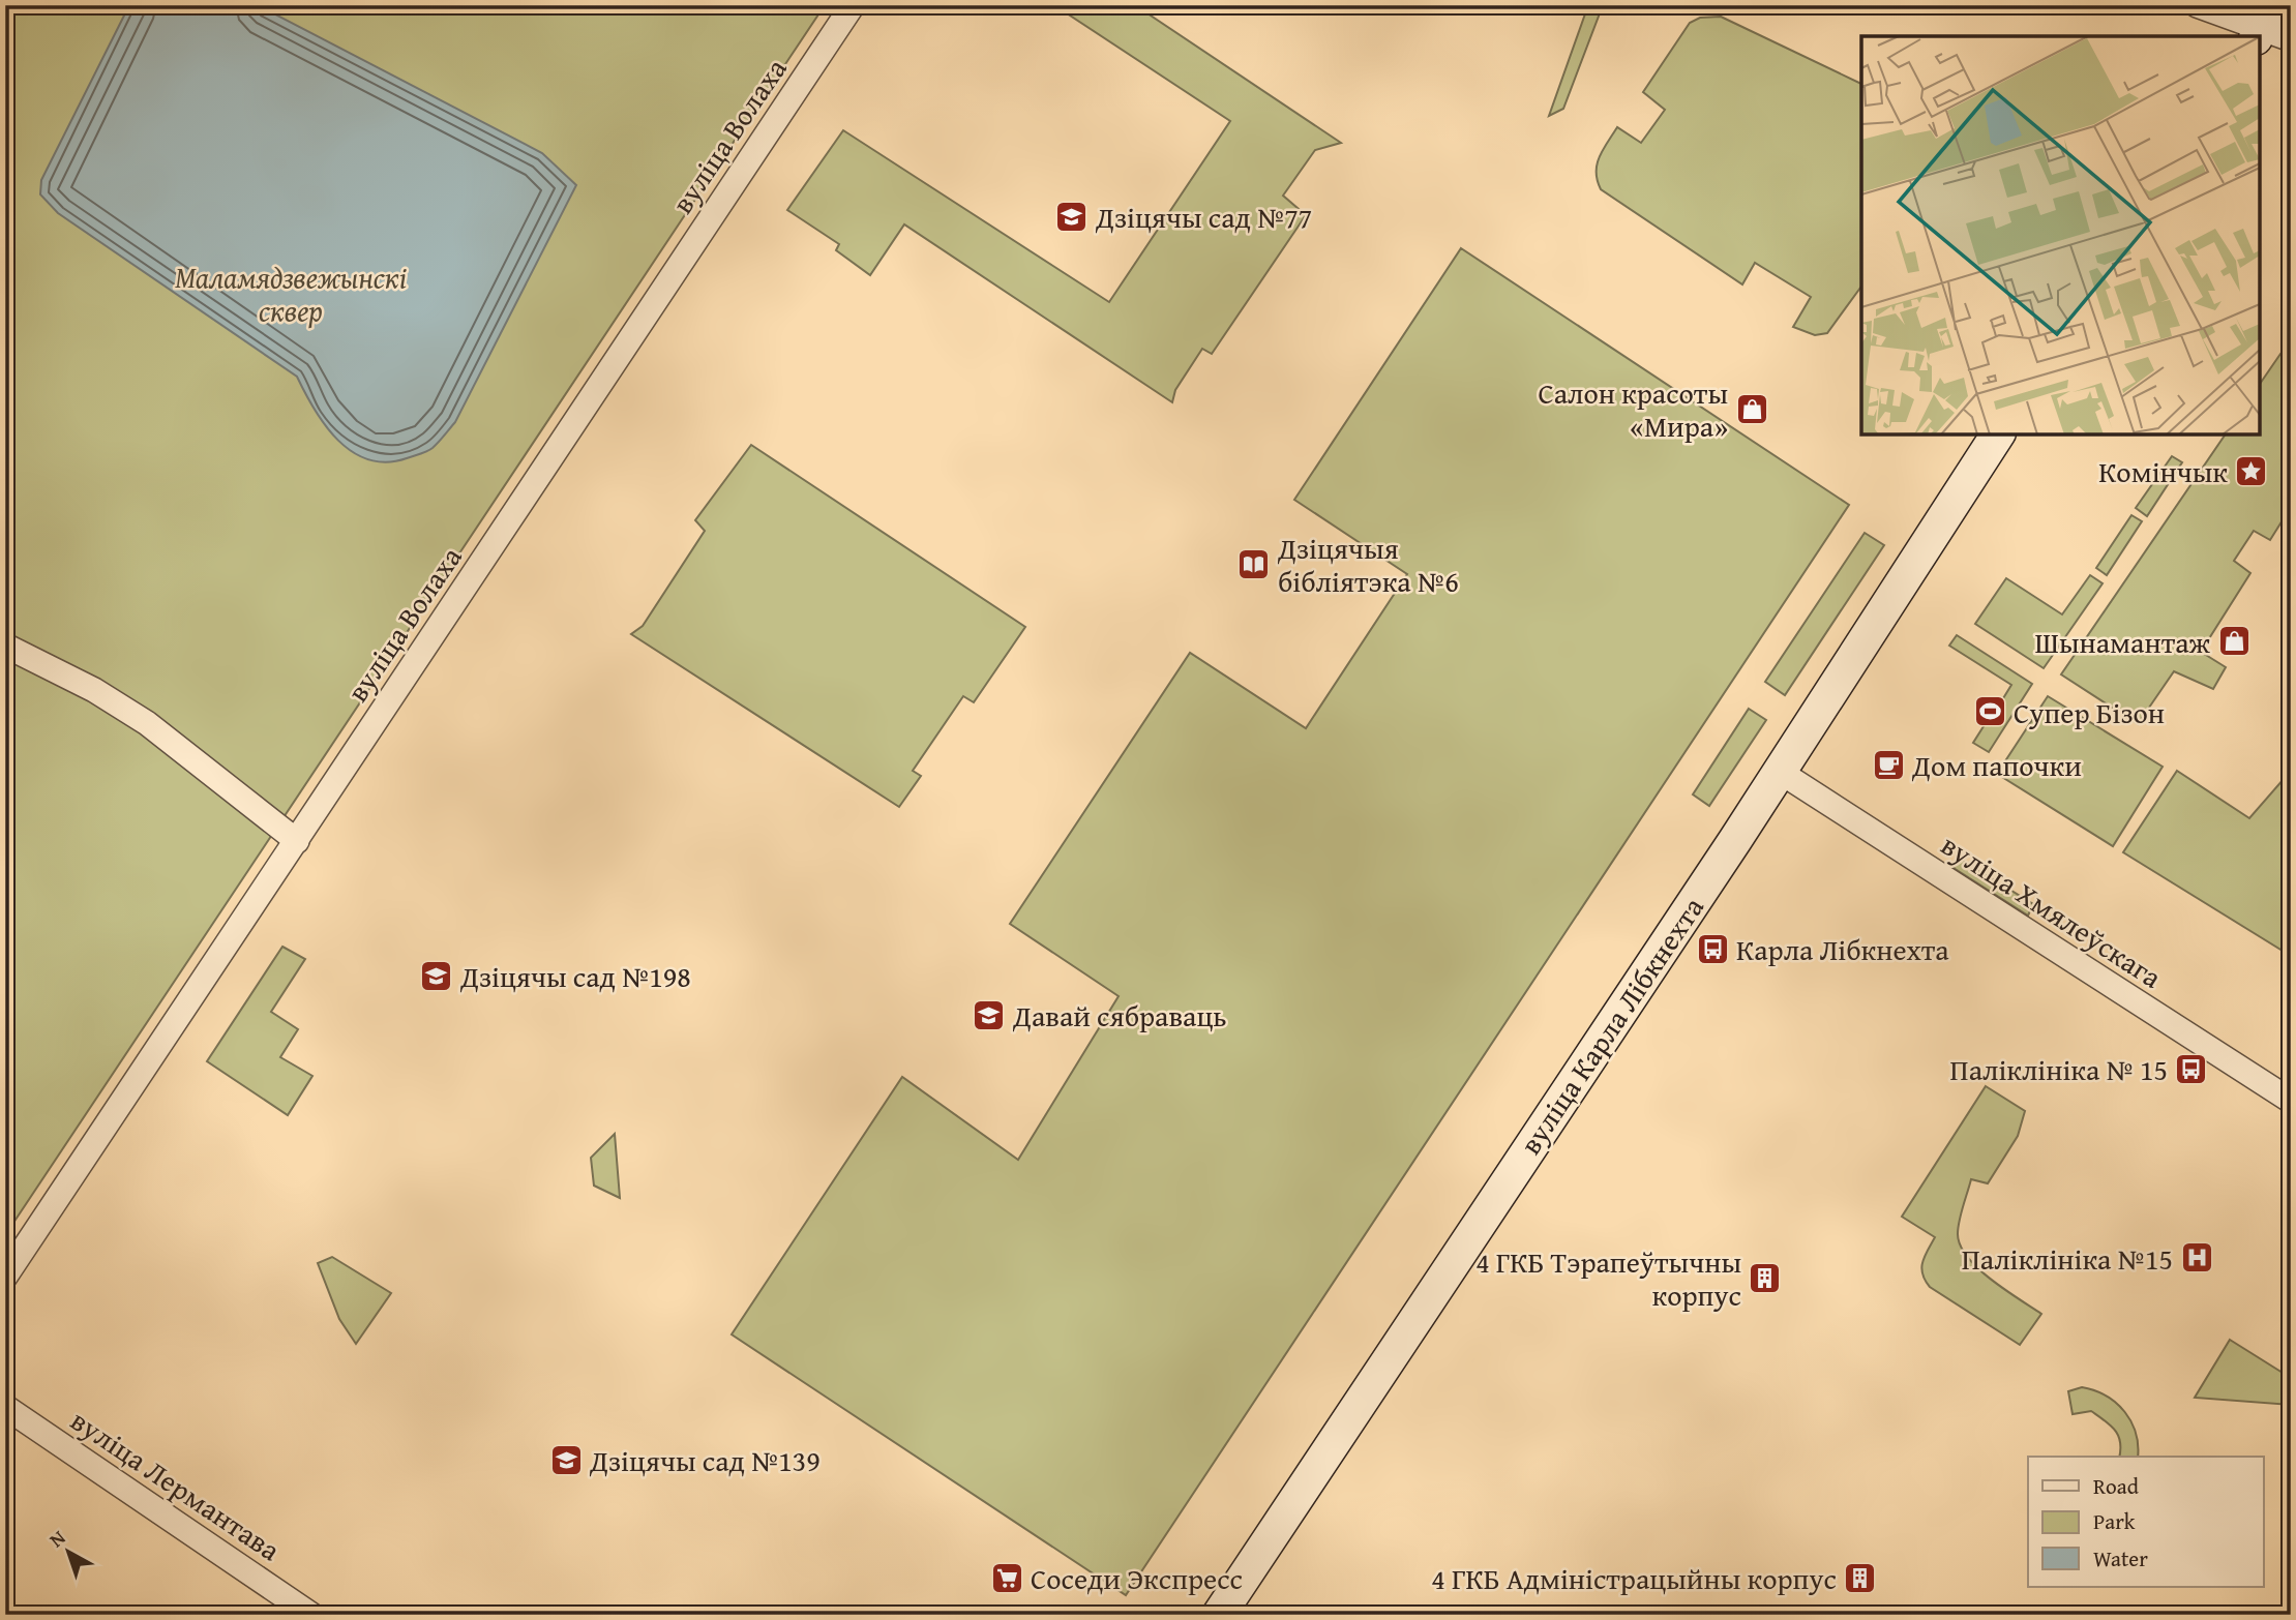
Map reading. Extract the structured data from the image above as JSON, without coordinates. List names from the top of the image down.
{
  "streets": {
    "main road": ["вуліца Карла Лібкнехта"],
    "street": ["вуліца Волаха", "вуліца Хмялеўскага", "вуліца Лермантава"]
  },
  "crossings": [
    ["вуліца Хмялеўскага", "вуліца Карла Лібкнехта"]
  ],
  "parks": ["Маламядзвежынскі сквер"],
  "places": {
    "school or university": [
      "Дзіцячы сад №77",
      "Дзіцячы сад №198",
      "Давай сябраваць",
      "Дзіцячы сад №139"
    ],
    "shop": ["Салон красоты «Мира»", "Шынамантаж"],
    "place": ["Комінчык"],
    "library": ["Дзіцячыя бібліятэка №6"],
    "sports": ["Супер Бізон"],
    "cafe": ["Дом папочки"],
    "bus stop": ["Карла Лібкнехта", "Паліклініка № 15"],
    "hospital": ["Паліклініка №15"],
    "building": ["4 ГКБ Тэрапеўтычны корпус", "4 ГКБ Адміністрацыйны корпус"],
    "supermarket": ["Соседи Экспресс"]
  },
  "legend": ["Road", "Park", "Water"],
  "north": "top left"
}
